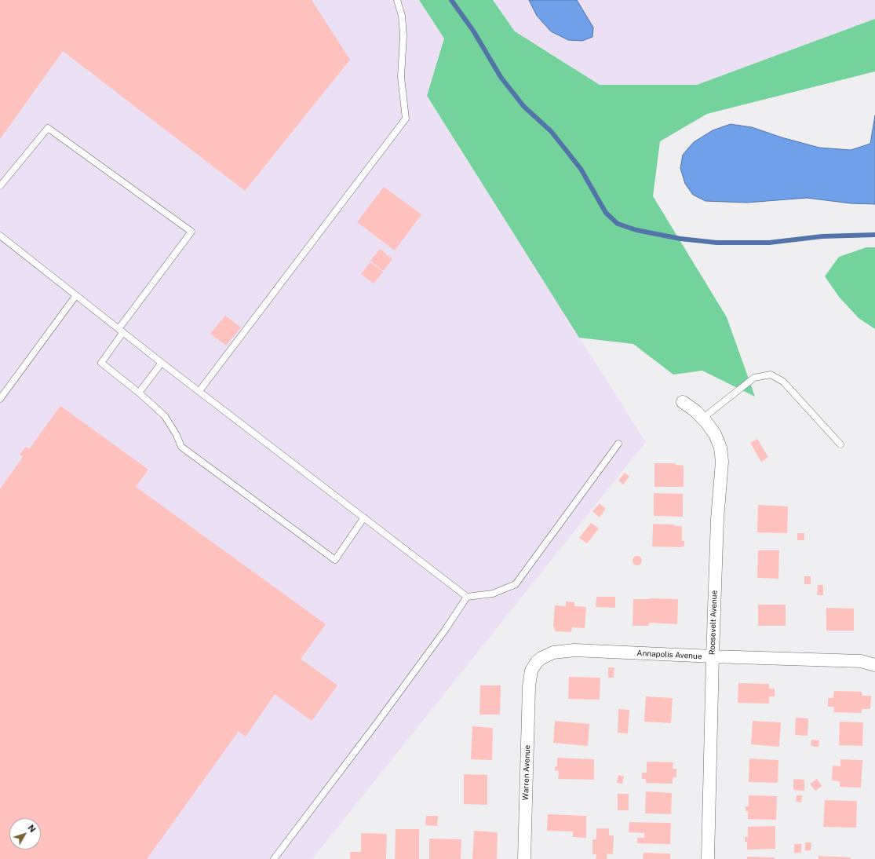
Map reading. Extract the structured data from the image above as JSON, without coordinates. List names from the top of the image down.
{
  "streets": {
    "street": ["Roosevelt Avenue", "Annapolis Avenue", "Warren Avenue"]
  },
  "crossings": [
    ["Roosevelt Avenue", "Annapolis Avenue"],
    ["Annapolis Avenue", "Warren Avenue"]
  ],
  "north": "top right"
}
